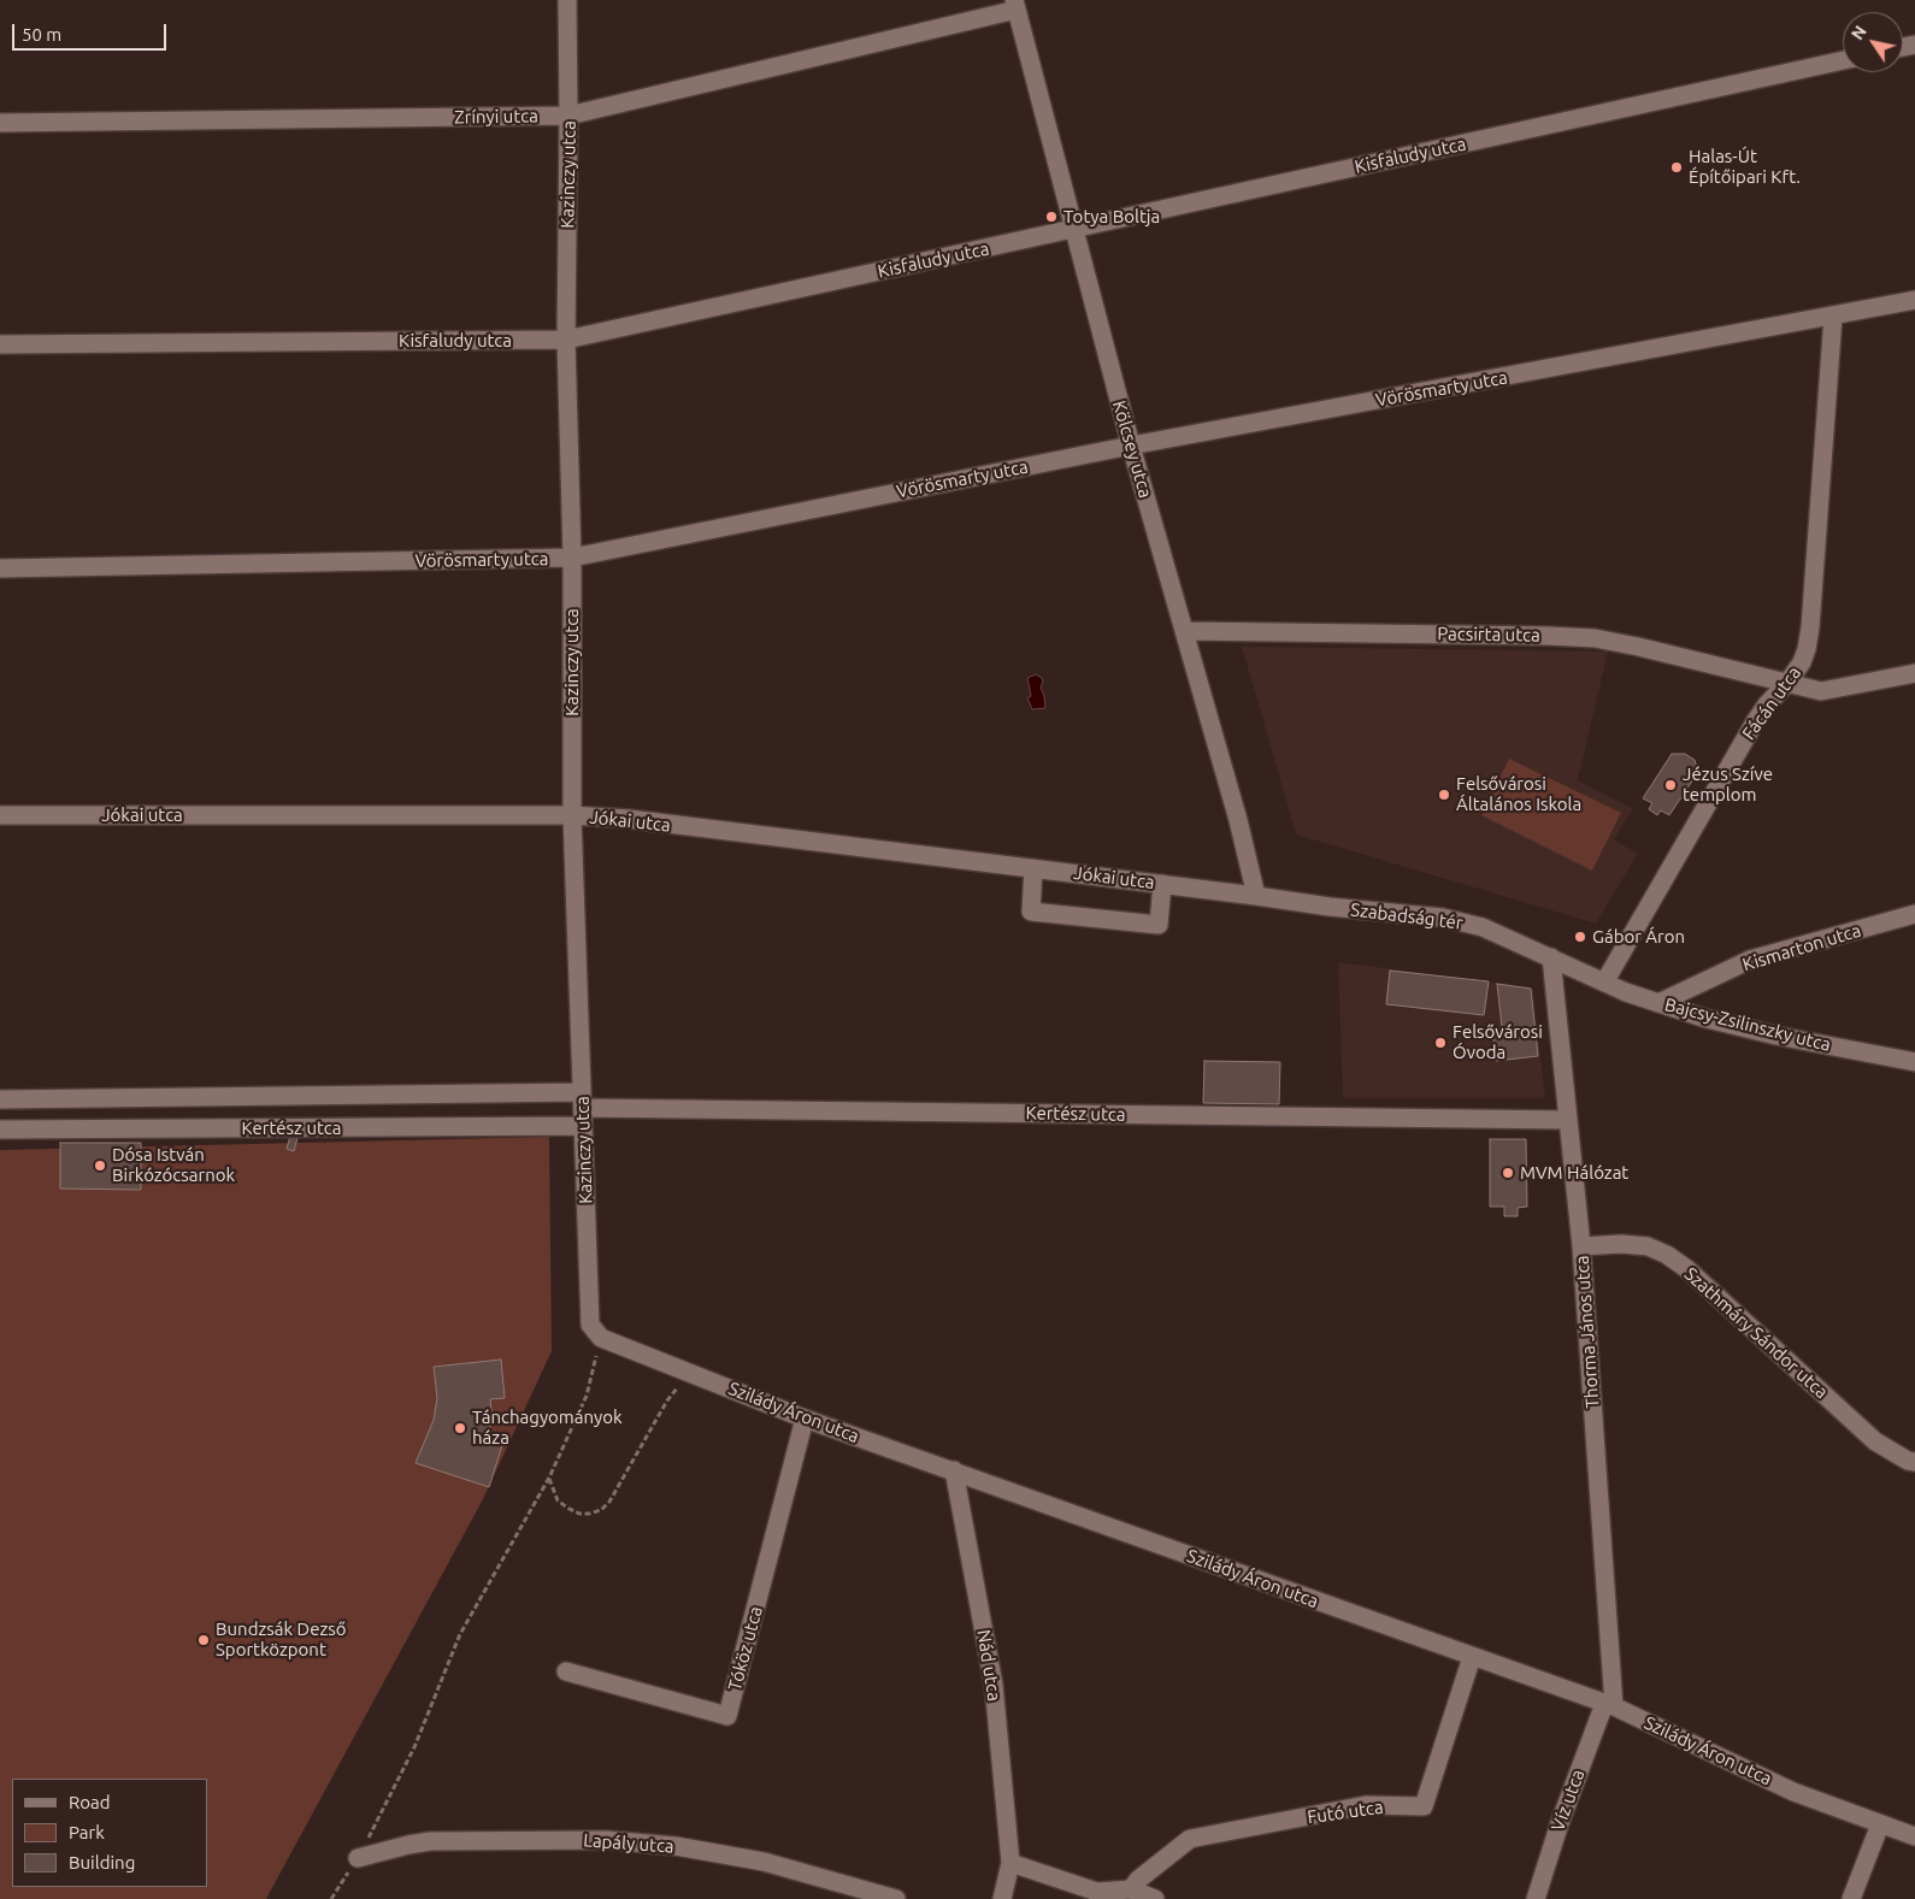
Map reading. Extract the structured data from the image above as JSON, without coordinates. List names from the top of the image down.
{
  "streets": {
    "street": [
      "Zrínyi utca",
      "Kisfaludy utca",
      "Kazinczy utca",
      "Vörösmarty utca",
      "Kölcsey utca",
      "Pacsirta utca",
      "Fácán utca",
      "Jókai utca",
      "Szabadság tér",
      "Kismarton utca",
      "Bajcsy-Zsilinszky utca",
      "Kertész utca",
      "Thorma János utca",
      "Szathmáry Sándor utca",
      "Szilády Áron utca",
      "Tóköz utca",
      "Nád utca",
      "Víz utca",
      "Futó utca",
      "Lapály utca"
    ]
  },
  "crossings": [
    ["Zrínyi utca", "Kazinczy utca"],
    ["Zrínyi utca", "Kölcsey utca"],
    ["Kisfaludy utca", "Kazinczy utca"],
    ["Kisfaludy utca", "Kölcsey utca"],
    ["Kazinczy utca", "Vörösmarty utca"],
    ["Kazinczy utca", "Jókai utca"],
    ["Kazinczy utca", "Kertész utca"],
    ["Kazinczy utca", "Szilády Áron utca"],
    ["Vörösmarty utca", "Kölcsey utca"],
    ["Vörösmarty utca", "Fácán utca"],
    ["Kölcsey utca", "Pacsirta utca"],
    ["Kölcsey utca", "Jókai utca"],
    ["Kölcsey utca", "Szabadság tér"],
    ["Pacsirta utca", "Fácán utca"],
    ["Fácán utca", "Bajcsy-Zsilinszky utca"],
    ["Jókai utca", "Szabadság tér"],
    ["Szabadság tér", "Bajcsy-Zsilinszky utca"],
    ["Szabadság tér", "Thorma János utca"],
    ["Kismarton utca", "Bajcsy-Zsilinszky utca"],
    ["Bajcsy-Zsilinszky utca", "Thorma János utca"],
    ["Kertész utca", "Thorma János utca"],
    ["Thorma János utca", "Szathmáry Sándor utca"],
    ["Thorma János utca", "Szilády Áron utca"],
    ["Thorma János utca", "Víz utca"],
    ["Szilády Áron utca", "Tóköz utca"],
    ["Szilády Áron utca", "Nád utca"],
    ["Szilády Áron utca", "Víz utca"],
    ["Szilády Áron utca", "Futó utca"]
  ],
  "places": [
    "Halas-Út Építőipari Kft.",
    "Totya Boltja",
    "Jézus Szíve templom",
    "Felsővárosi Általános Iskola",
    "Gábor Áron",
    "Felsővárosi Óvoda",
    "Dósa István Birkózócsarnok",
    "MVM Hálózat",
    "Tánchagyományok háza",
    "Bundzsák Dezső Sportközpont"
  ],
  "legend": ["Road", "Park", "Building"],
  "scale_bar": "50 m",
  "north": "top left"
}
